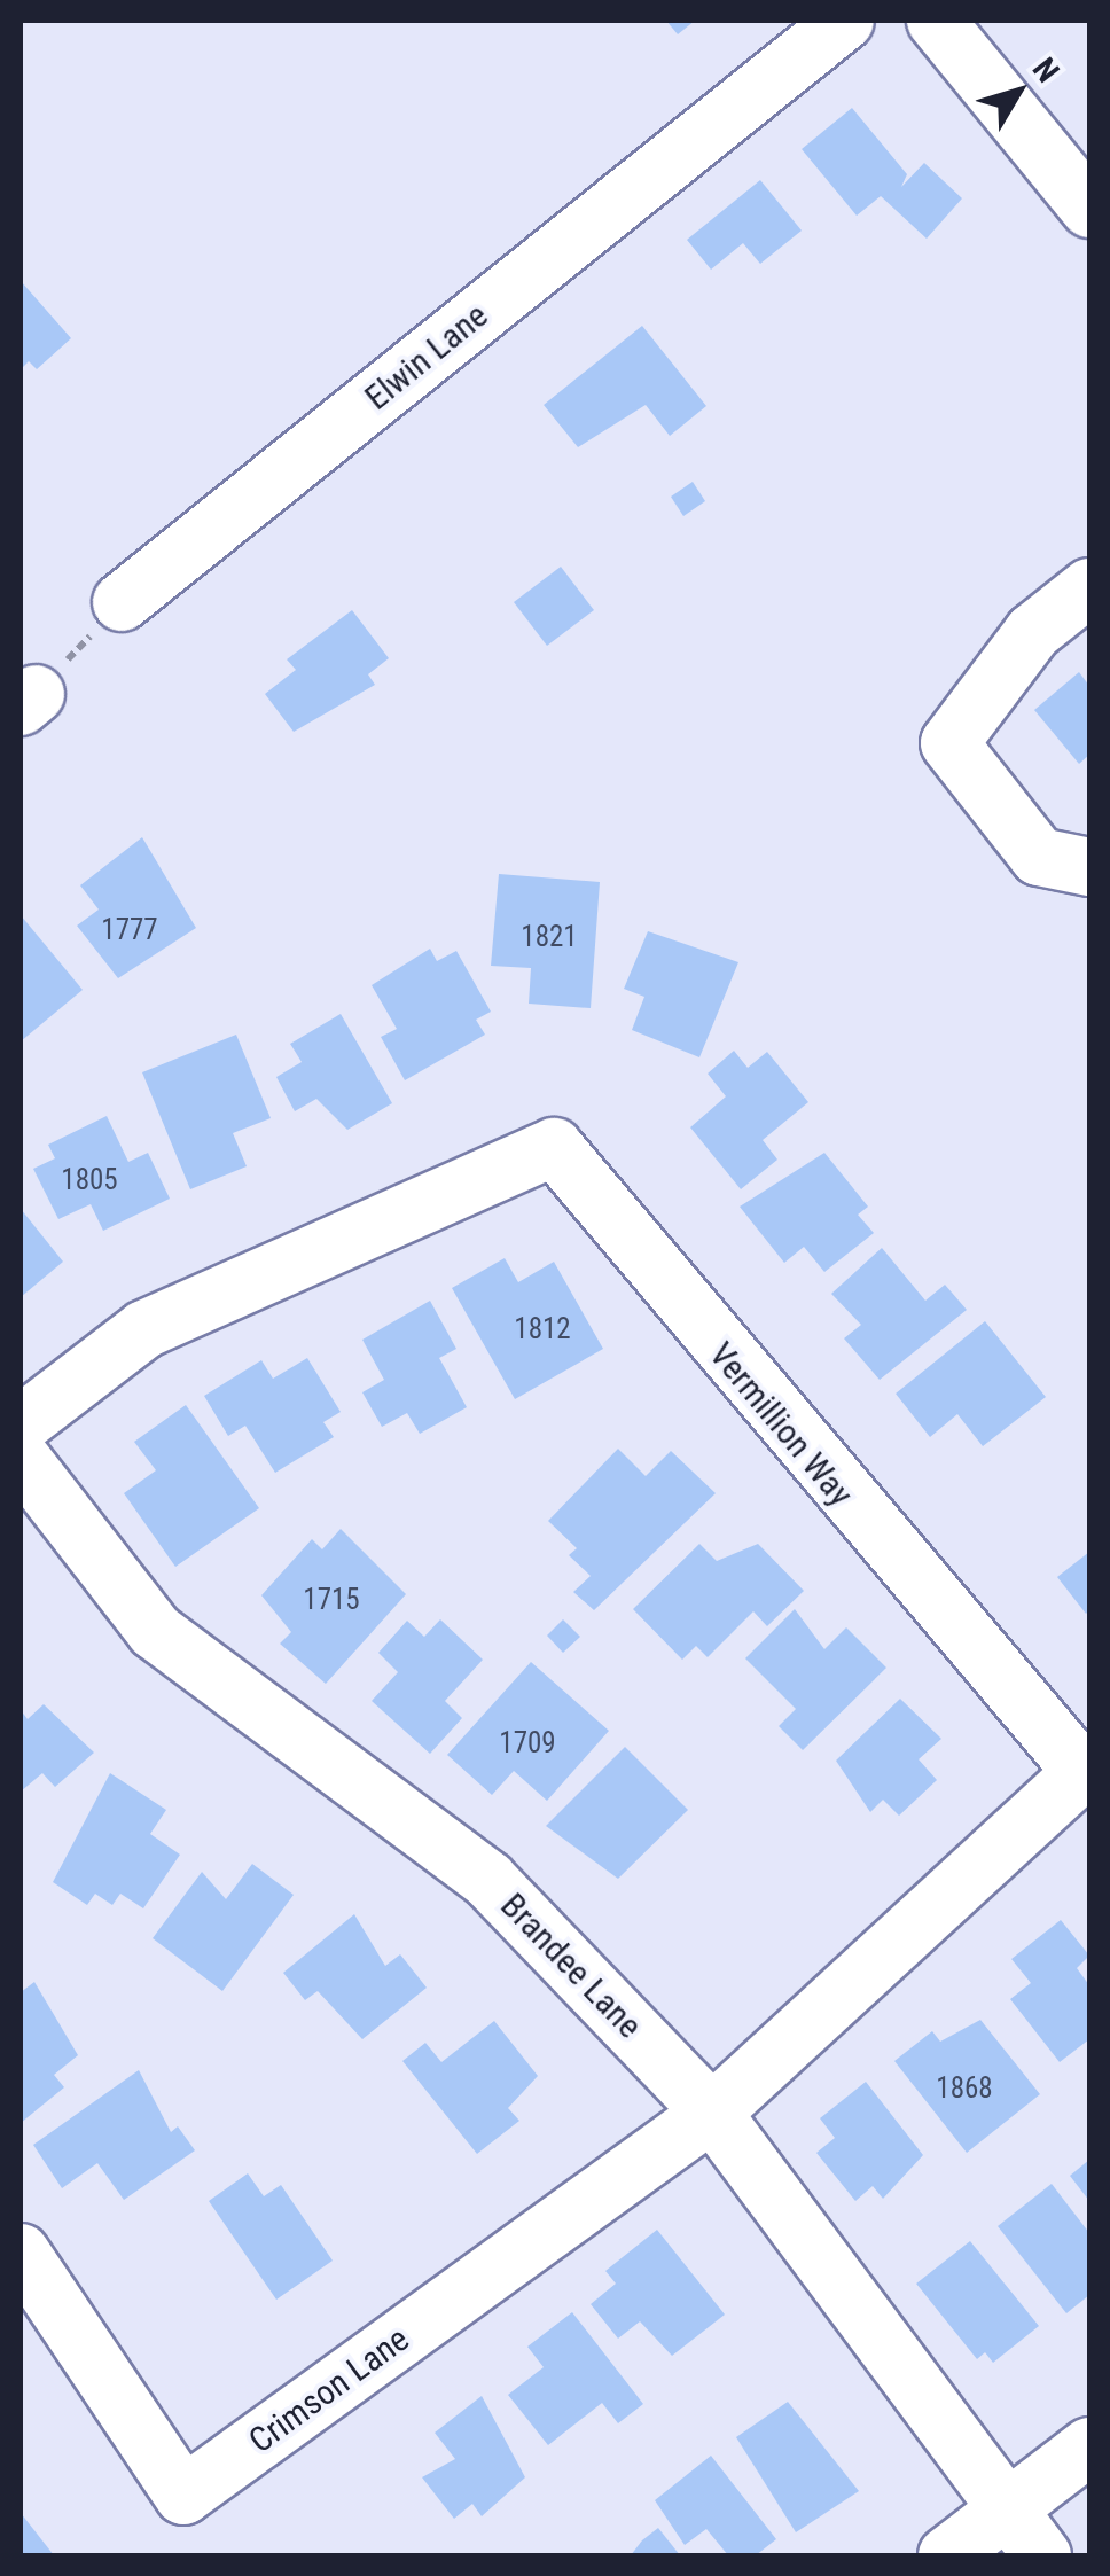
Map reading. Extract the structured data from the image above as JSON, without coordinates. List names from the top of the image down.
{
  "streets": {
    "street": [
      "Elwin Lane",
      "Vermillion Way",
      "Brandee Lane",
      "Crimson Lane"
    ]
  },
  "crossings": [
    ["Vermillion Way", "Brandee Lane"],
    ["Vermillion Way", "Crimson Lane"],
    ["Brandee Lane", "Crimson Lane"]
  ],
  "house_numbers": [
    "1777",
    "1821",
    "1805",
    "1812",
    "1715",
    "1709",
    "1868"
  ],
  "north": "top right"
}
